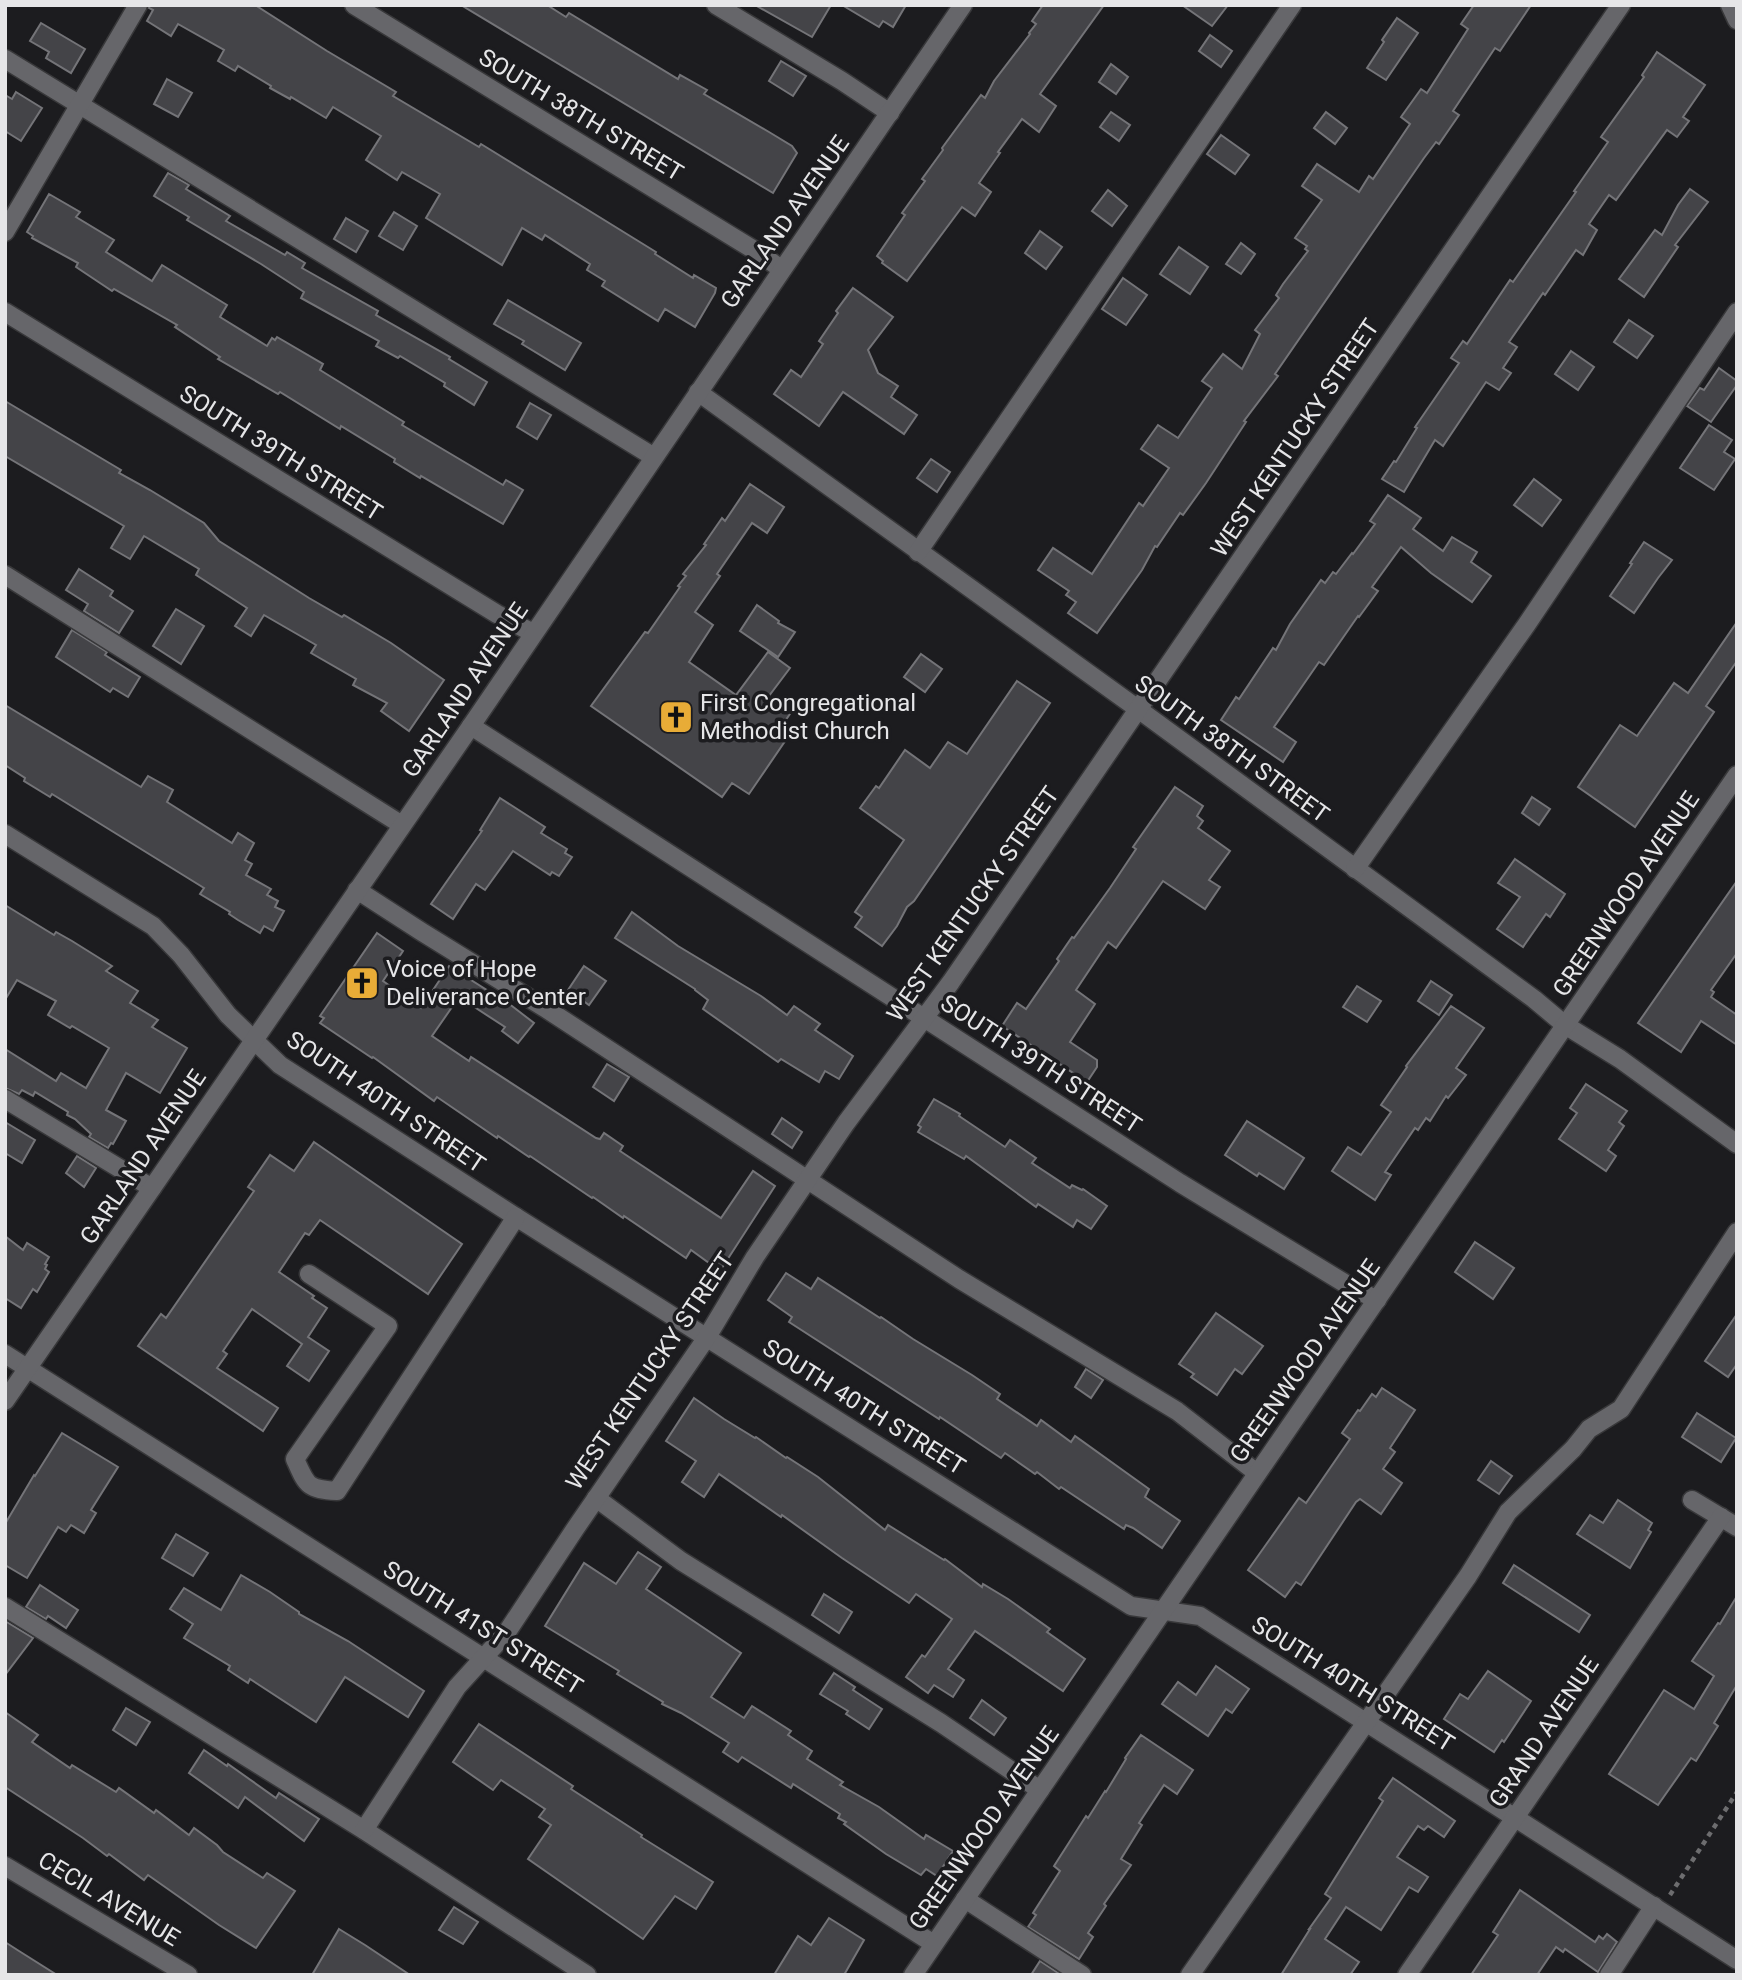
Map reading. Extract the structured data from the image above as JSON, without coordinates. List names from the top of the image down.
{
  "streets": {
    "street": [
      "SOUTH 38TH STREET",
      "GARLAND AVENUE",
      "WEST KENTUCKY STREET",
      "SOUTH 39TH STREET",
      "GREENWOOD AVENUE",
      "SOUTH 40TH STREET",
      "SOUTH 41ST STREET",
      "GRAND AVENUE",
      "CECIL AVENUE"
    ]
  },
  "crossings": [
    ["SOUTH 38TH STREET", "GARLAND AVENUE"],
    ["SOUTH 38TH STREET", "WEST KENTUCKY STREET"],
    ["SOUTH 38TH STREET", "GREENWOOD AVENUE"],
    ["GARLAND AVENUE", "SOUTH 39TH STREET"],
    ["GARLAND AVENUE", "SOUTH 40TH STREET"],
    ["GARLAND AVENUE", "SOUTH 41ST STREET"],
    ["WEST KENTUCKY STREET", "SOUTH 39TH STREET"],
    ["WEST KENTUCKY STREET", "SOUTH 40TH STREET"],
    ["WEST KENTUCKY STREET", "SOUTH 41ST STREET"],
    ["SOUTH 39TH STREET", "GREENWOOD AVENUE"],
    ["GREENWOOD AVENUE", "SOUTH 40TH STREET"],
    ["GREENWOOD AVENUE", "SOUTH 41ST STREET"],
    ["SOUTH 40TH STREET", "GRAND AVENUE"]
  ],
  "places": {
    "church": ["First Congregational Methodist Church", "Voice of Hope Deliverance Center"]
  }
}
